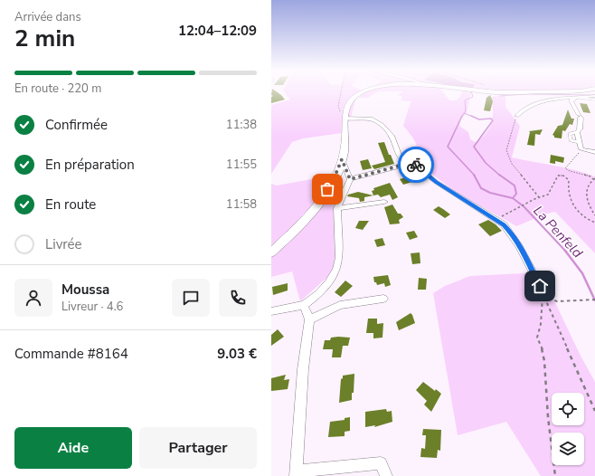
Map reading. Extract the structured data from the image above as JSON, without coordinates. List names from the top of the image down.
{
  "water": ["La Penfeld"],
  "page": {
    "heading": ["2 min", "Arrivée dans", "12:04–12:09"],
    "panel": [
      "Moussa",
      "Livreur · 4.6",
      "Commande #8164",
      "9.03 €"
    ],
    "bar": "En route · 220 m",
    "list": [
      ["Confirmée", "11:38"],
      ["En préparation", "11:55"],
      ["En route", "11:58"],
      "Livrée"
    ],
    "buttons": ["Aide", "Partager"]
  }
}
